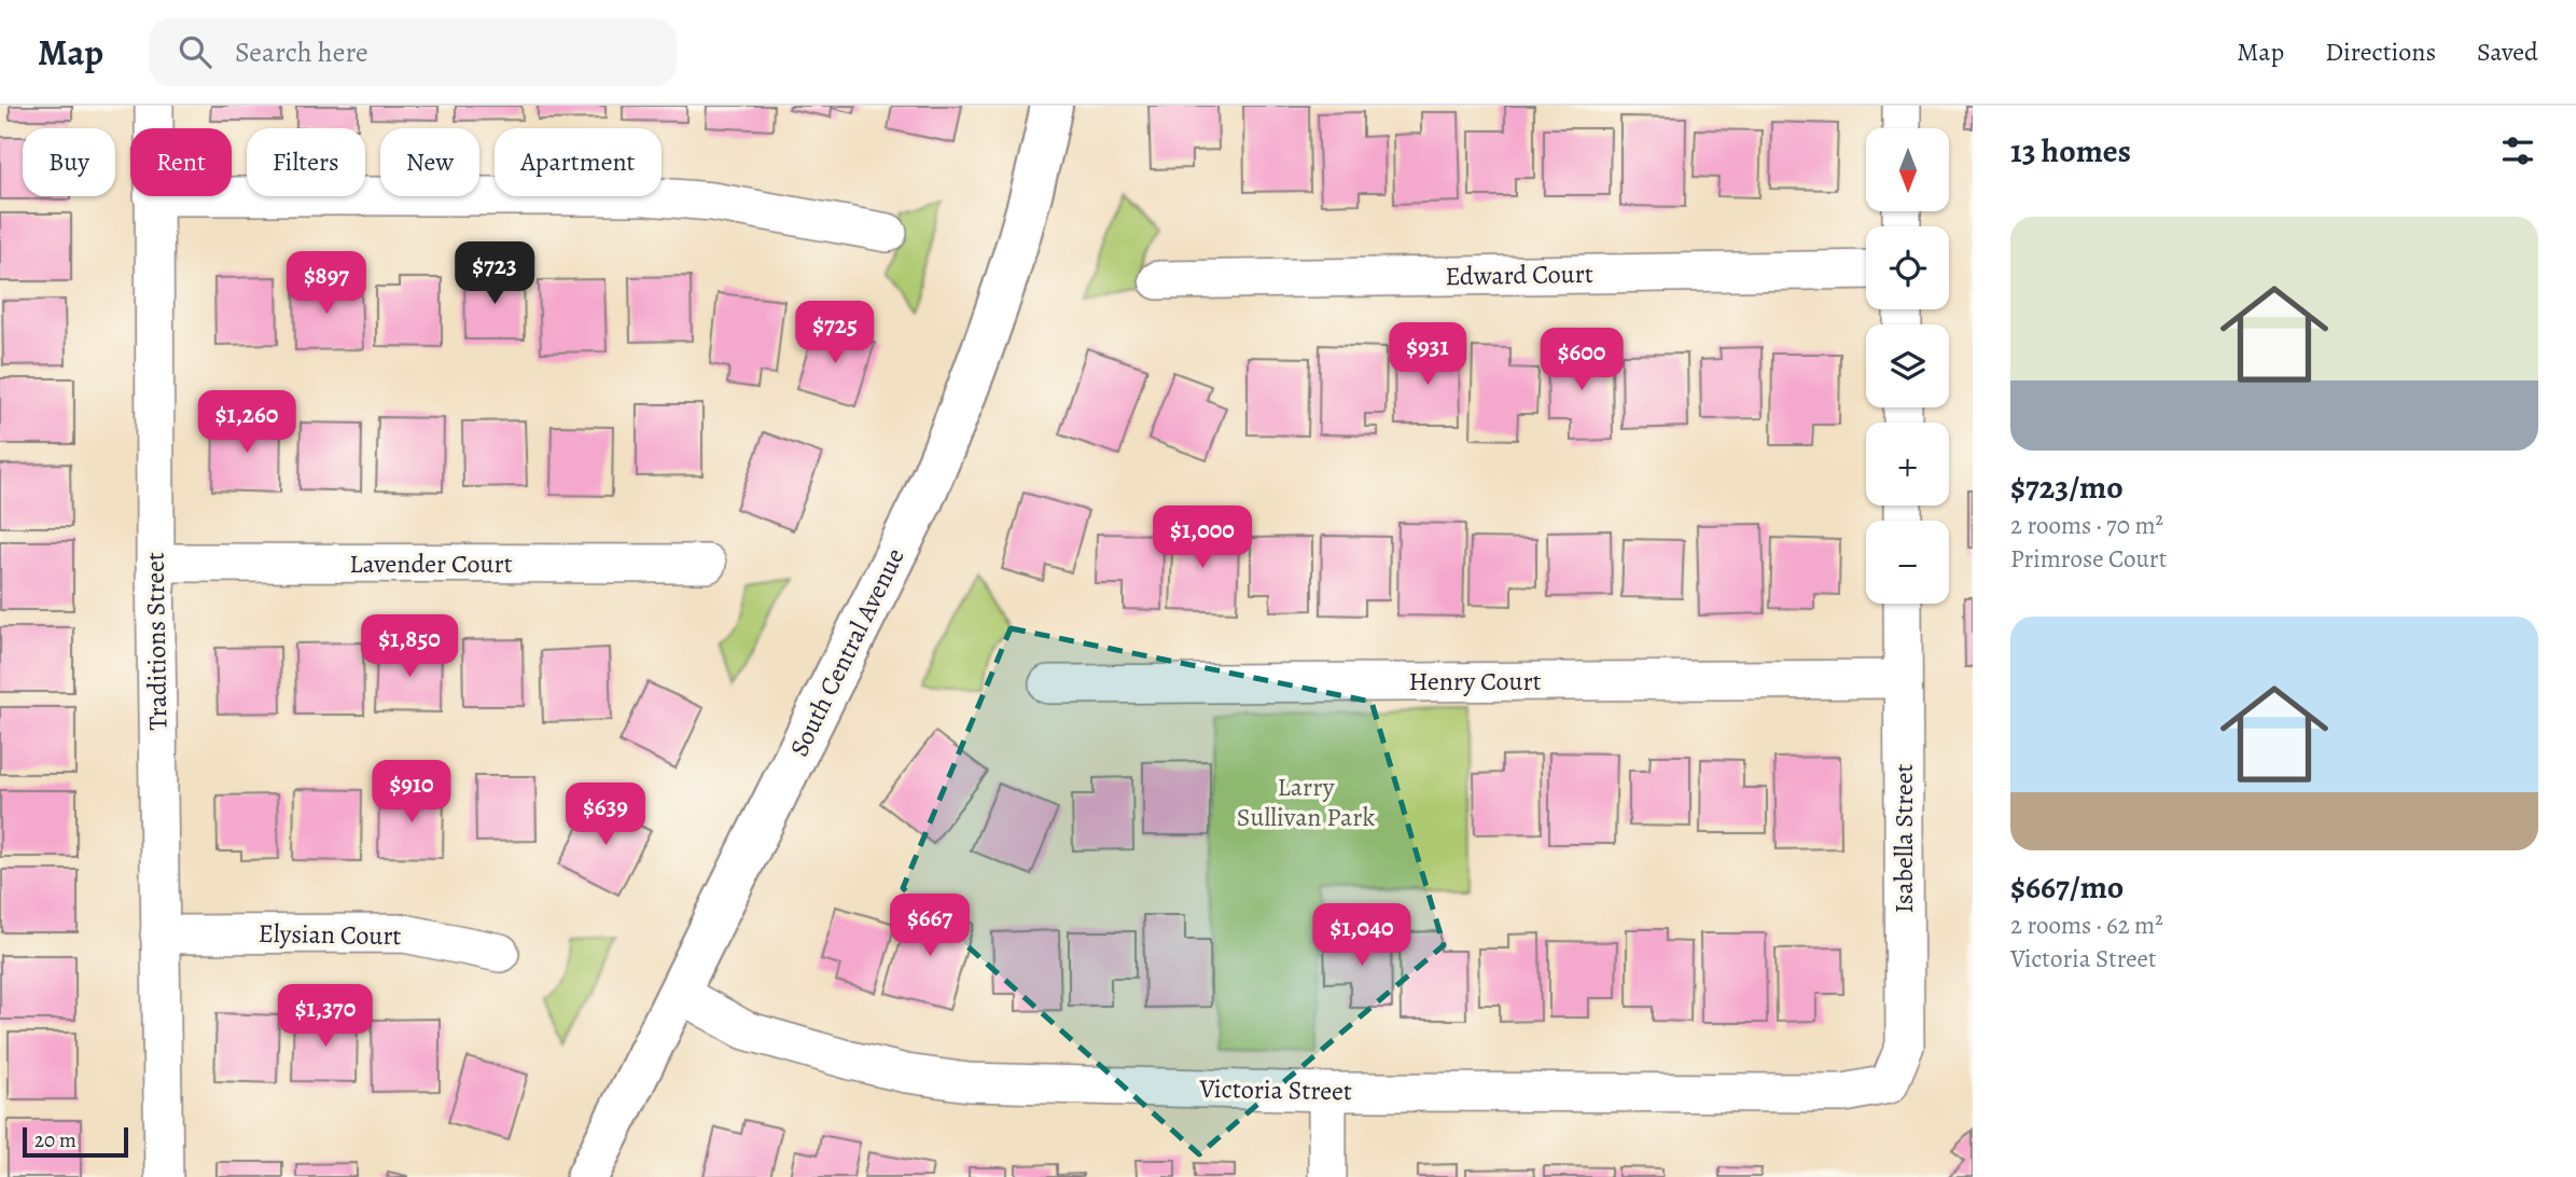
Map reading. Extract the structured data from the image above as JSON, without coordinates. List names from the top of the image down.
{
  "streets": {
    "street": [
      "Edward Court",
      "Lavender Court",
      "Traditions Street",
      "South Central Avenue",
      "Henry Court",
      "Isabella Street",
      "Elysian Court",
      "Victoria Street"
    ]
  },
  "crossings": [
    ["Lavender Court", "Traditions Street"],
    ["Traditions Street", "Elysian Court"],
    ["South Central Avenue", "Victoria Street"],
    ["Henry Court", "Isabella Street"],
    ["Isabella Street", "Victoria Street"]
  ],
  "parks": ["Larry Sullivan Park"],
  "scale_bar": "20 m",
  "north": "bottom",
  "page": {
    "header": "Map",
    "search": "Search here",
    "nav": ["Map", "Directions", "Saved"],
    "heading": "13 homes",
    "map_buttons": ["+", "−"],
    "chip": [
      "Buy",
      "Rent",
      "Filters",
      "New",
      "Apartment"
    ],
    "list": [
      {
        "name": "$723/mo",
        "note": "2 rooms · 70 m² · Primrose Court"
      },
      {
        "name": "$667/mo",
        "note": "2 rooms · 62 m² · Victoria Street"
      }
    ],
    "price": [
      "$723",
      "$897",
      "$725",
      "$931",
      "$600",
      "$1,260",
      "$1,000",
      "$1,850",
      "$910",
      "$639",
      "$667",
      "$1,040",
      "$1,370"
    ],
    "scale": "20 m"
  }
}
